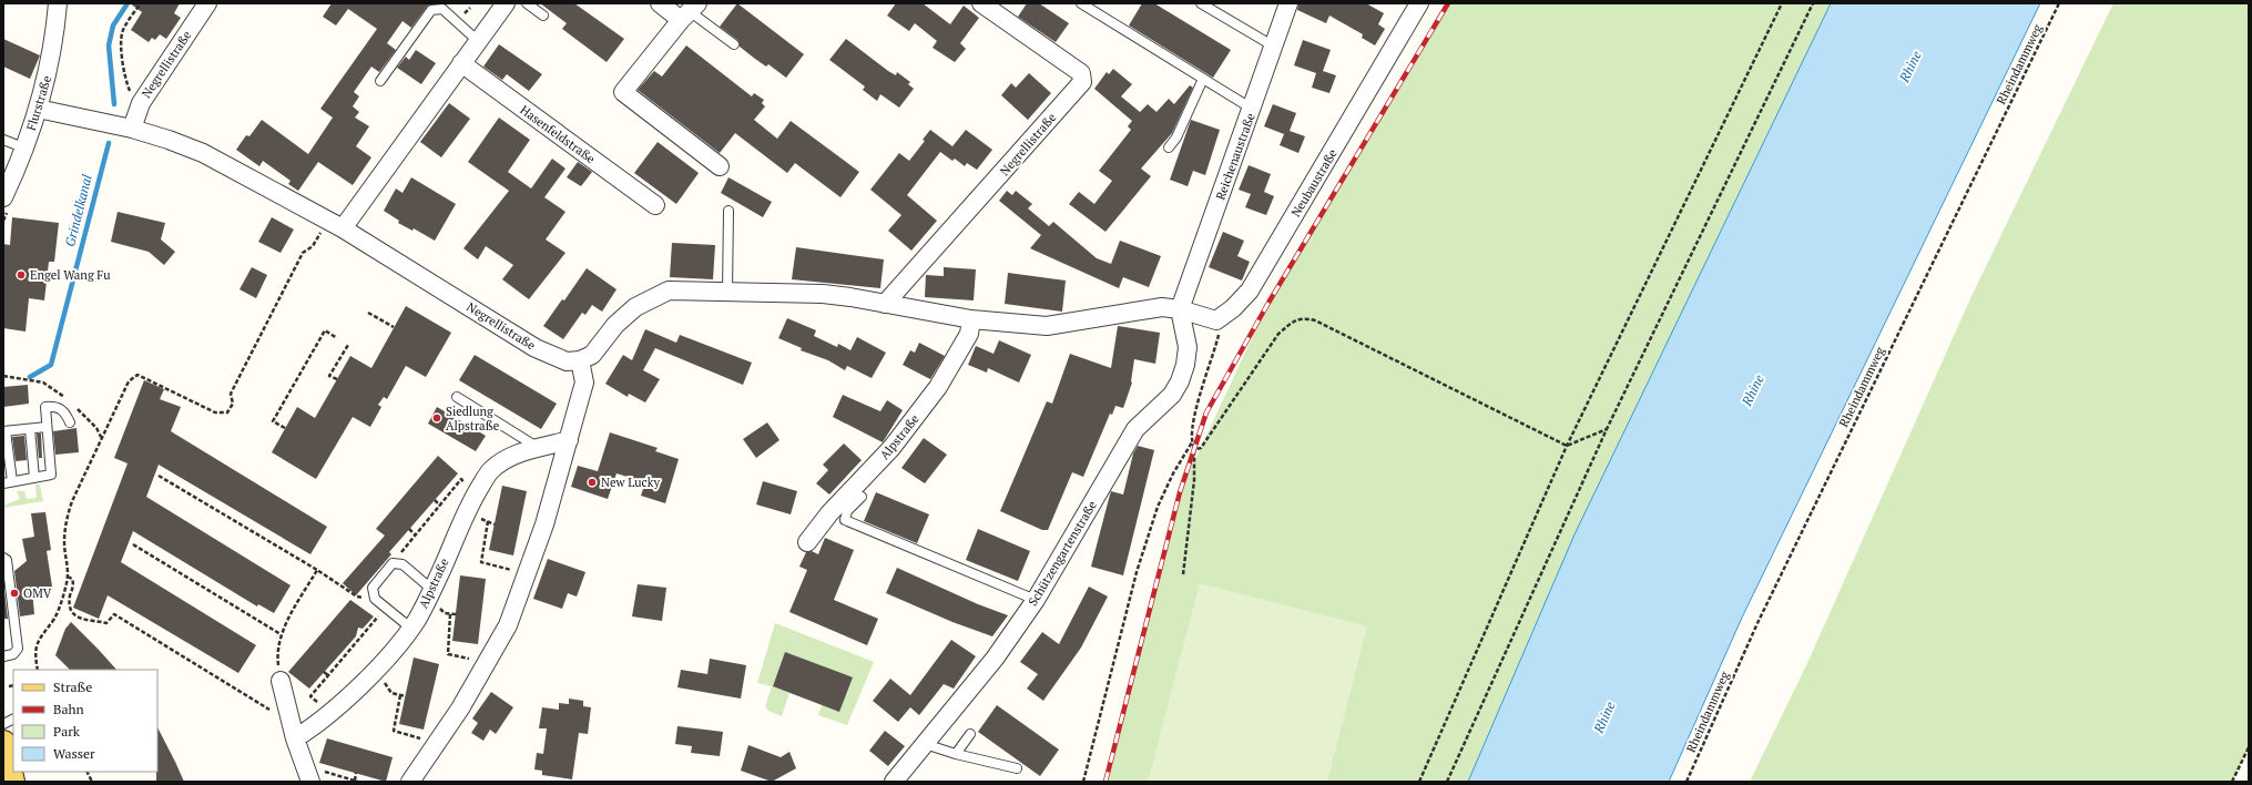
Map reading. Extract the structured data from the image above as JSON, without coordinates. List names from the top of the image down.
{
  "streets": {
    "street": [
      "Negrellistraße",
      "Flurstraße",
      "Hasenfeldstraße",
      "Reichenaustraße",
      "Neubaustraße",
      "Alpstraße",
      "Schützengartenstraße"
    ],
    "path": ["Rheindammweg"]
  },
  "crossings": [
    ["Negrellistraße", "Flurstraße"],
    ["Reichenaustraße", "Schützengartenstraße"]
  ],
  "water": ["Rhine", "Grindelkanal"],
  "places": [
    "Engel Wang Fu",
    "Siedlung Alpstraße",
    "New Lucky",
    "OMV"
  ],
  "legend": [
    "Straße",
    "Bahn",
    "Park",
    "Wasser"
  ]
}
